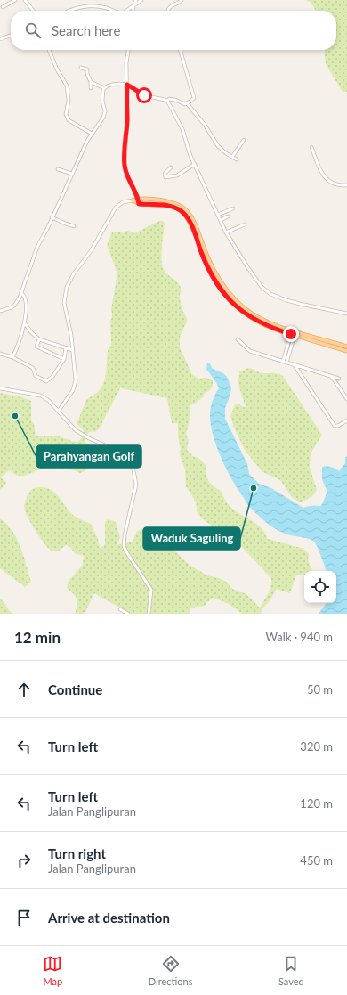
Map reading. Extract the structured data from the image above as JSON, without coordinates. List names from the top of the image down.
{
  "places": ["Parahyangan Golf", "Waduk Saguling"],
  "page": {
    "search": "Search here",
    "heading": ["12 min", "Walk · 940 m"],
    "list": [
      ["Continue", "50 m"],
      ["Turn left", "320 m"],
      ["Turn left", "Jalan Panglipuran", "120 m"],
      ["Turn right", "Jalan Panglipuran", "450 m"],
      "Arrive at destination"
    ],
    "nav": ["Map", "Directions", "Saved"]
  }
}
